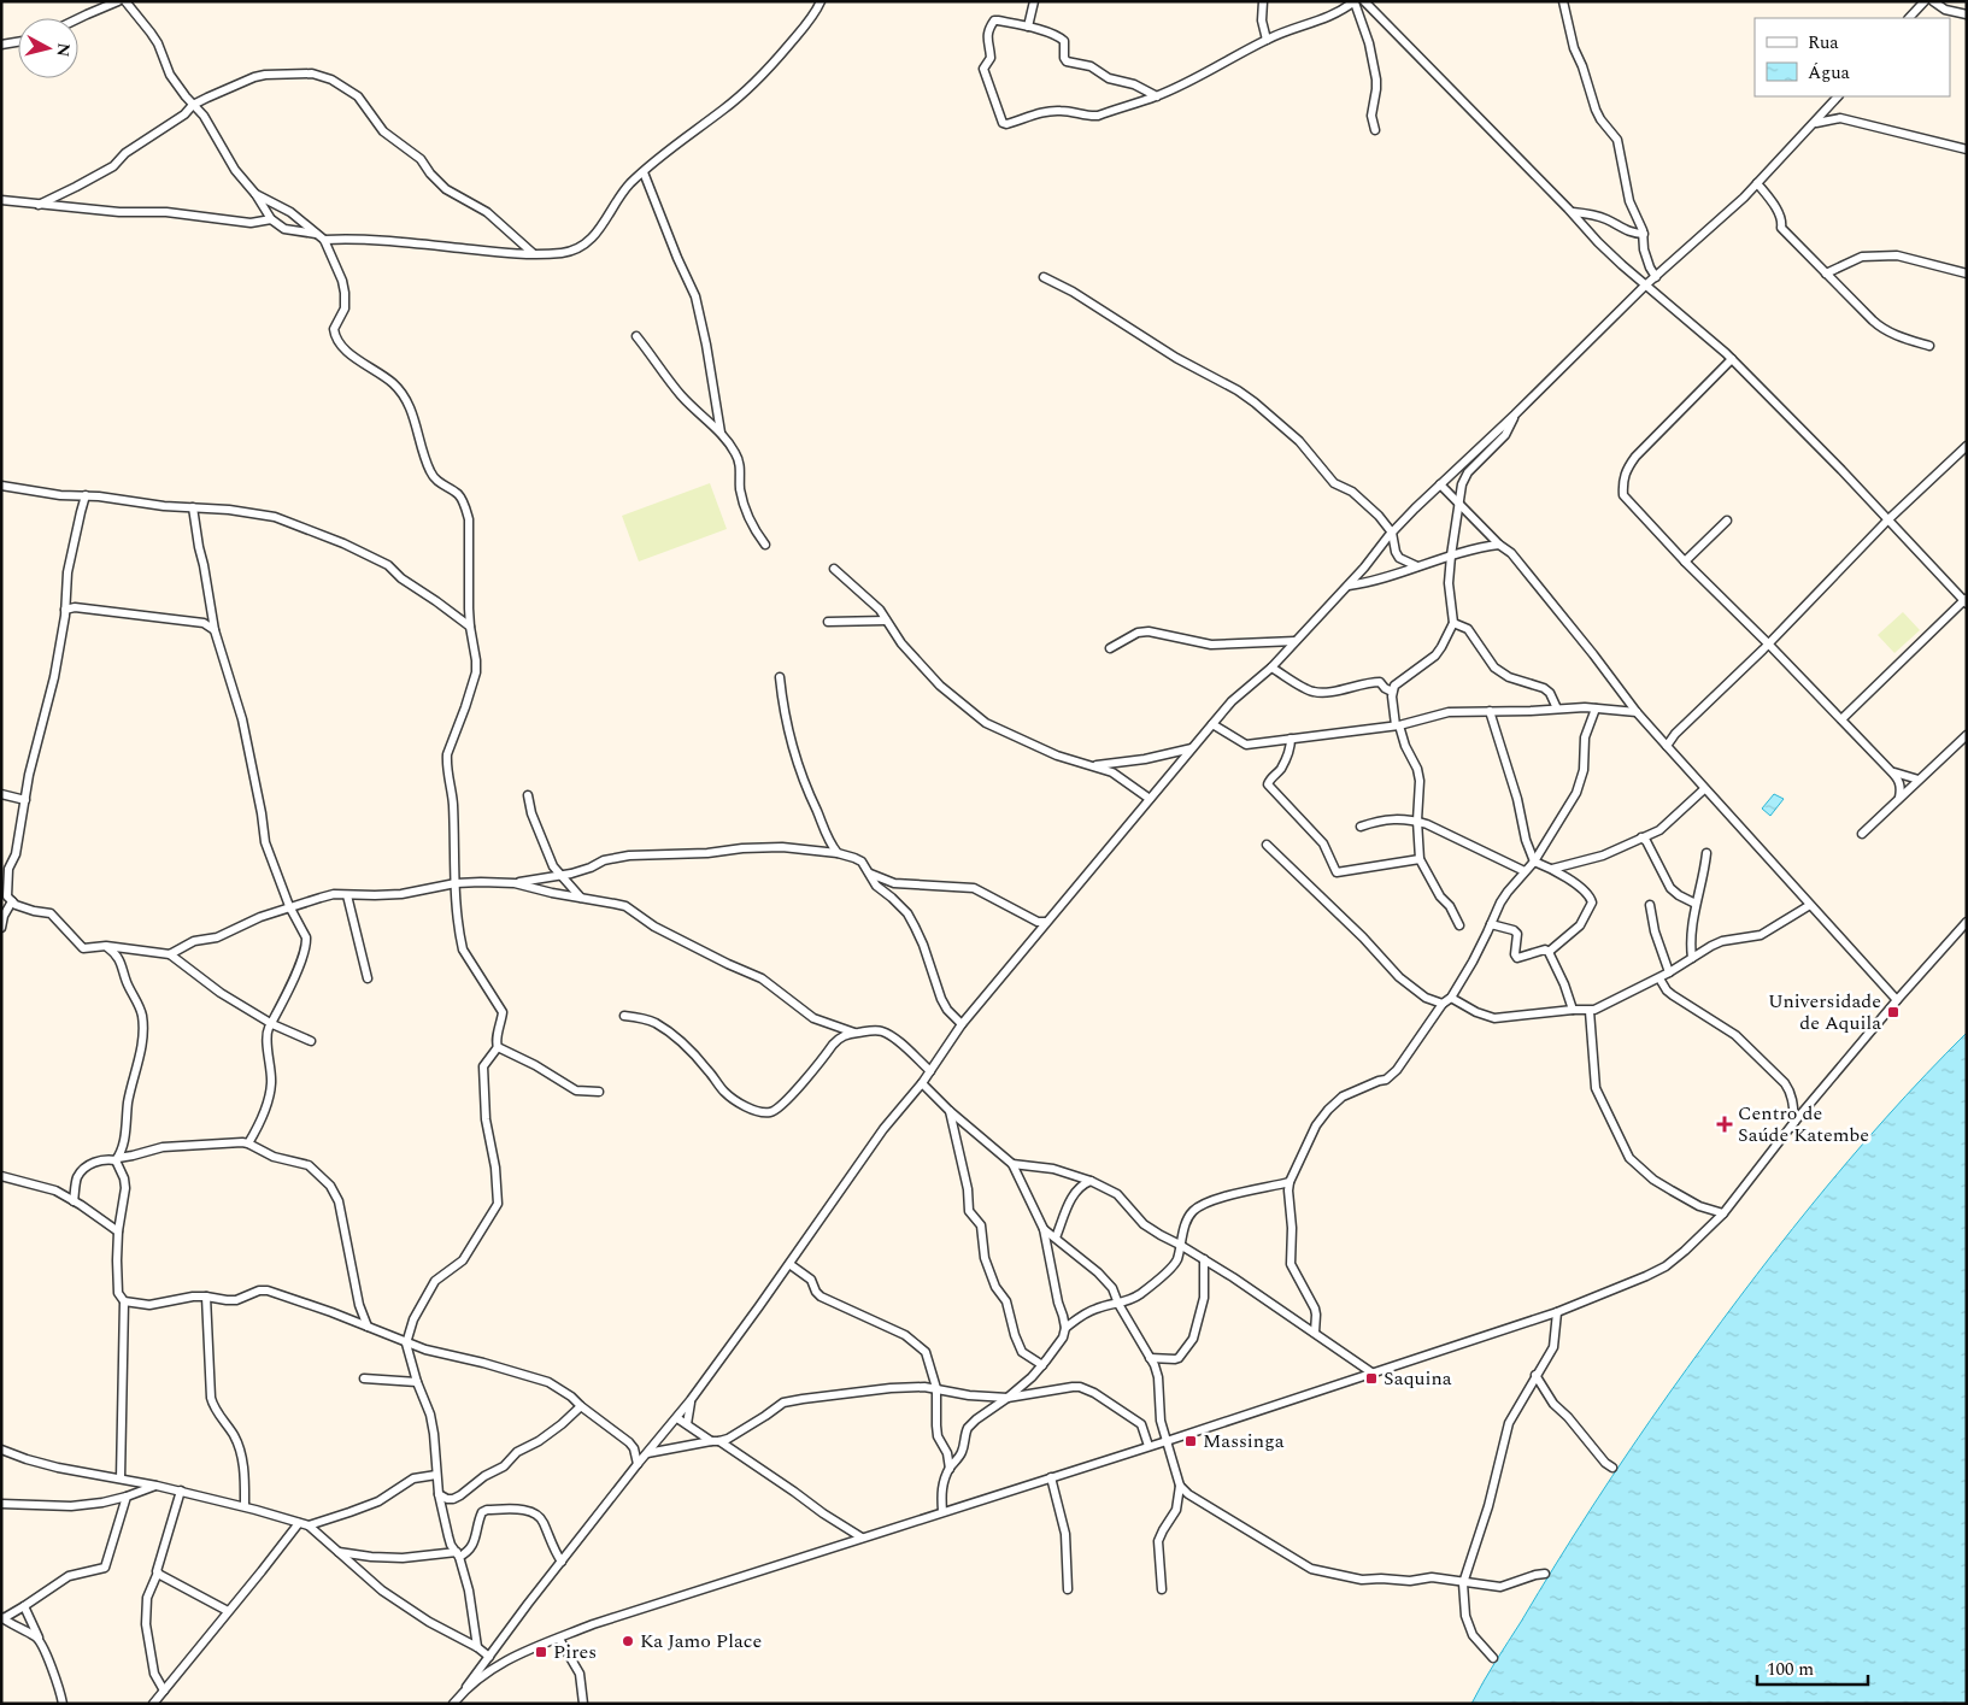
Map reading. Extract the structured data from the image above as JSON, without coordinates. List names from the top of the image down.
{
  "places": {
    "transit": [
      "Universidade de Aquila",
      "Saquina",
      "Massinga",
      "Pires"
    ],
    "health": ["Centro de Saúde Katembe"],
    "other": ["Ka Jamo Place"]
  },
  "legend": ["Rua", "Água"],
  "scale_bar": "100 m",
  "north": "right"
}
